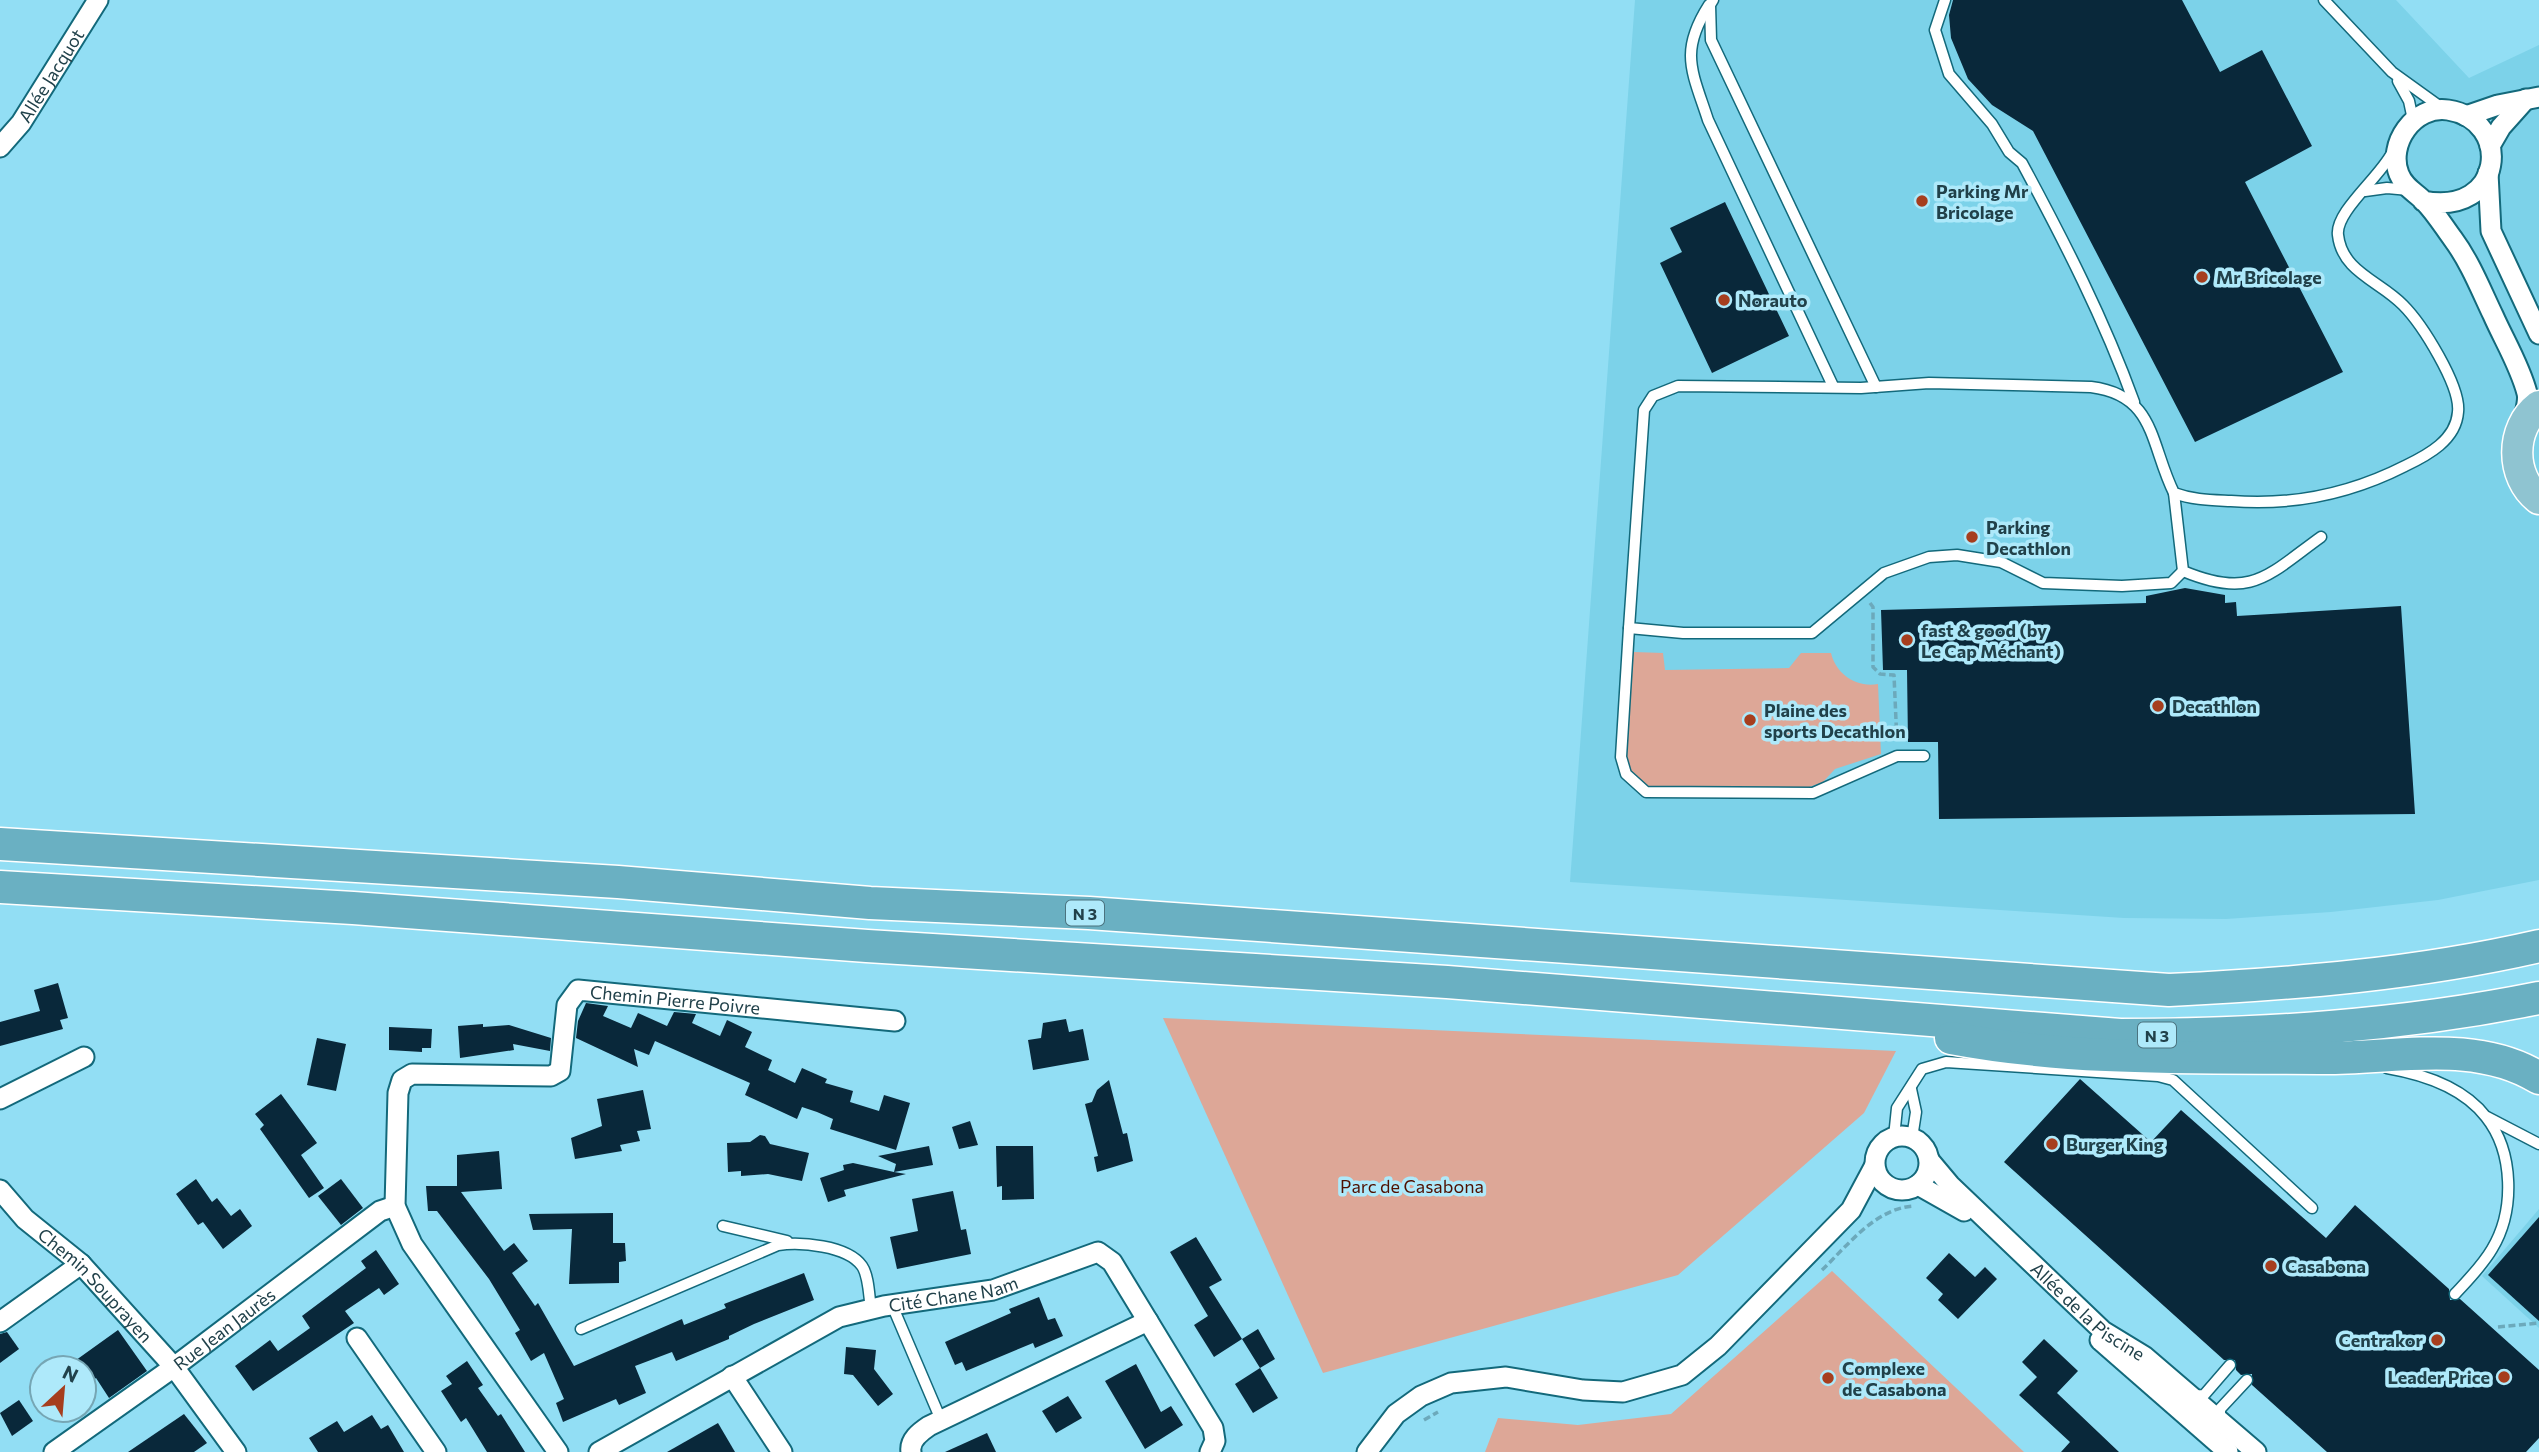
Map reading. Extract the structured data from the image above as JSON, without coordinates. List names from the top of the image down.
{
  "streets": {
    "highway": ["N 3"],
    "street": [
      "Allée Jacquot",
      "Chemin Pierre Poivre",
      "Chemin Souprayen",
      "Cité Chane Nam",
      "Allée de la Piscine",
      "Rue Jean Jaurès"
    ]
  },
  "crossings": [
    ["Chemin Pierre Poivre", "Rue Jean Jaurès"],
    ["Chemin Souprayen", "Rue Jean Jaurès"]
  ],
  "parks": ["Parc de Casabona"],
  "places": [
    "Parking Mr Bricolage",
    "Mr Bricolage",
    "Norauto",
    "Parking Decathlon",
    "fast & good (by Le Cap Méchant)",
    "Decathlon",
    "Plaine des sports Decathlon",
    "Burger King",
    "Casabona",
    "Centrakor",
    "Leader Price",
    "Complexe de Casabona"
  ],
  "north": "top right"
}
